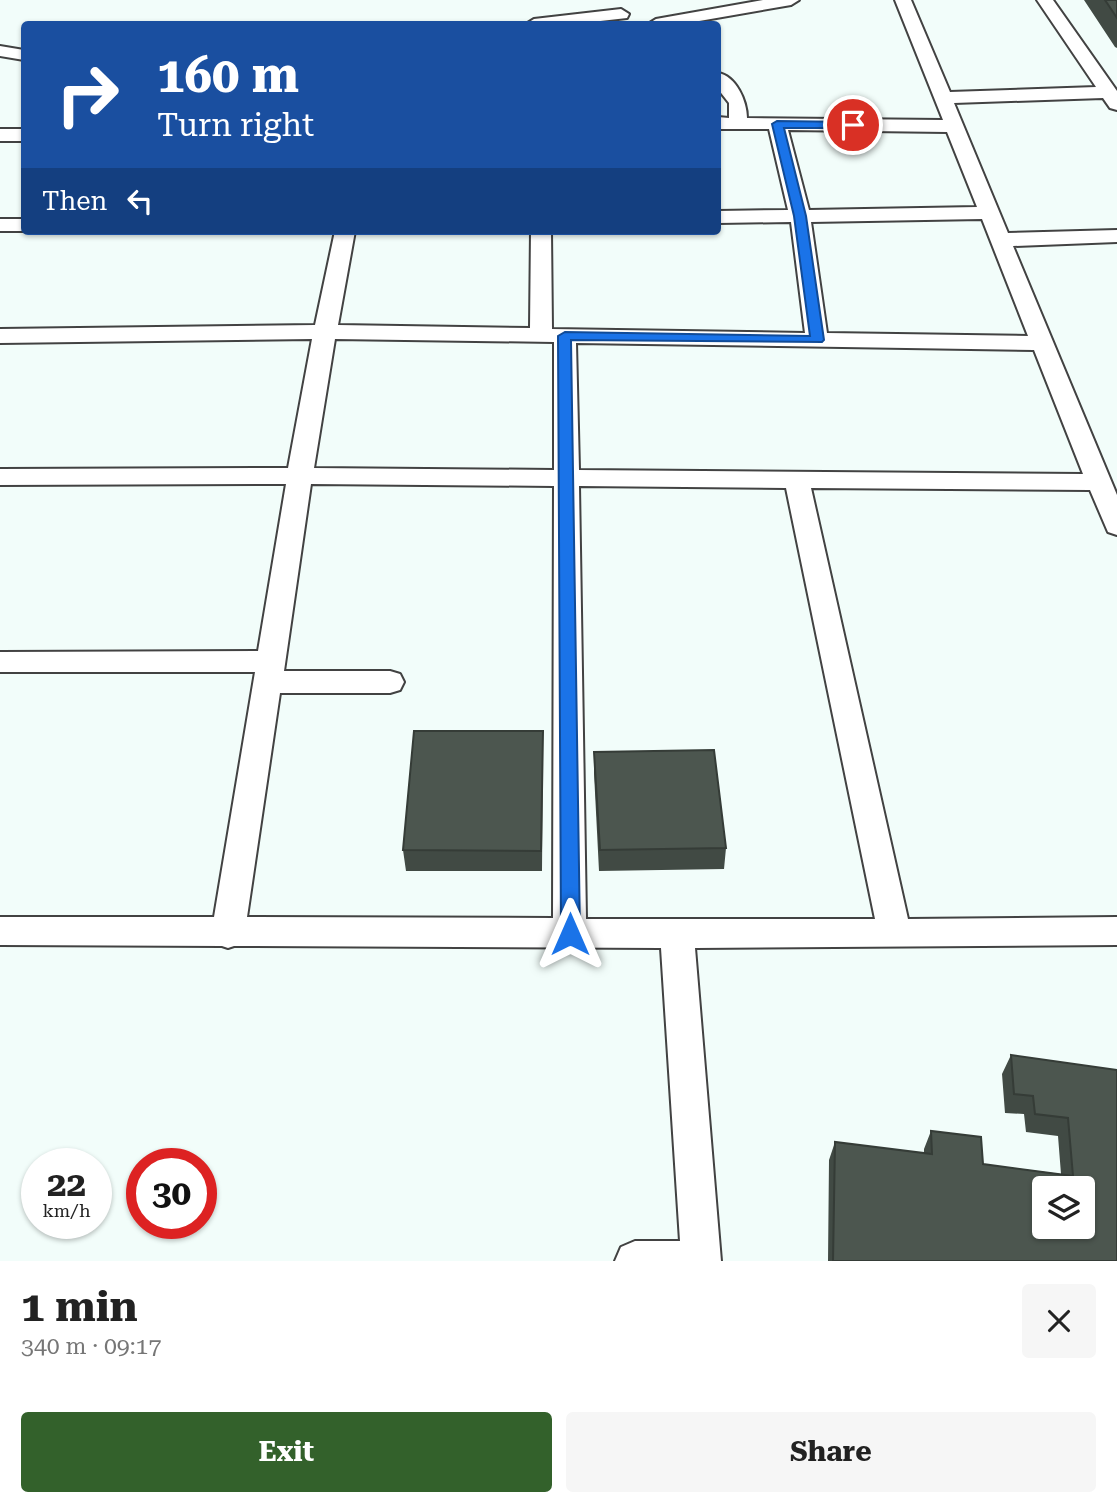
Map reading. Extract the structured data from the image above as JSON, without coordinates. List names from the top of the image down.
{
  "page": {
    "turn": ["160 m", "Turn right"],
    "then": "Then",
    "speed": "22 km/h",
    "limit": "30",
    "heading": ["1 min", "340 m · 09:17"],
    "buttons": ["Exit", "Share"]
  }
}
